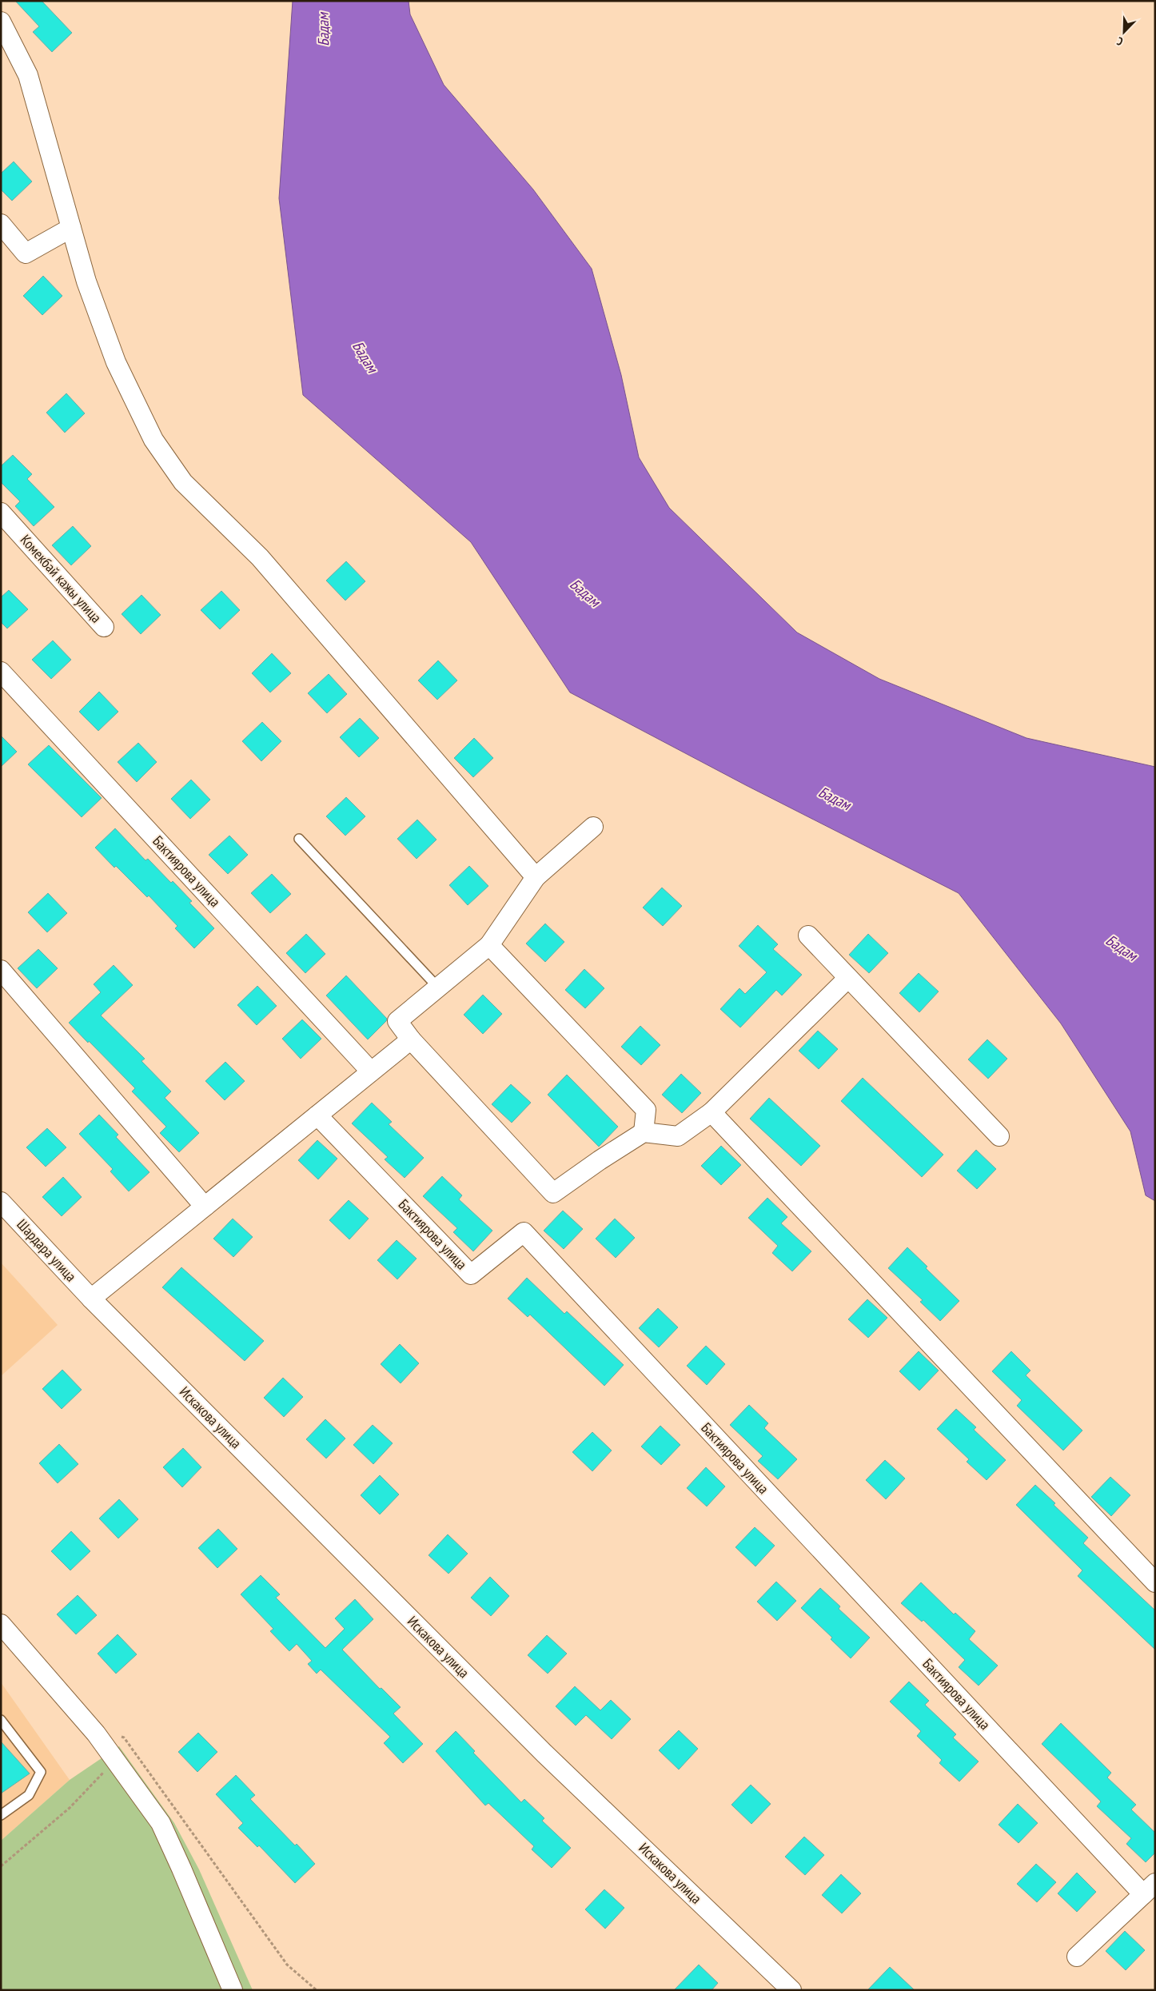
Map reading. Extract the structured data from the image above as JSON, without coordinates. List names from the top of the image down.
{
  "streets": {
    "street": [
      "Комекбай кажы улица",
      "Бактиярова улица",
      "Шардара улица",
      "Искакова улица"
    ]
  },
  "crossings": [
    ["Шардара улица", "Искакова улица"]
  ],
  "water": ["Бадам"],
  "north": "bottom left"
}
